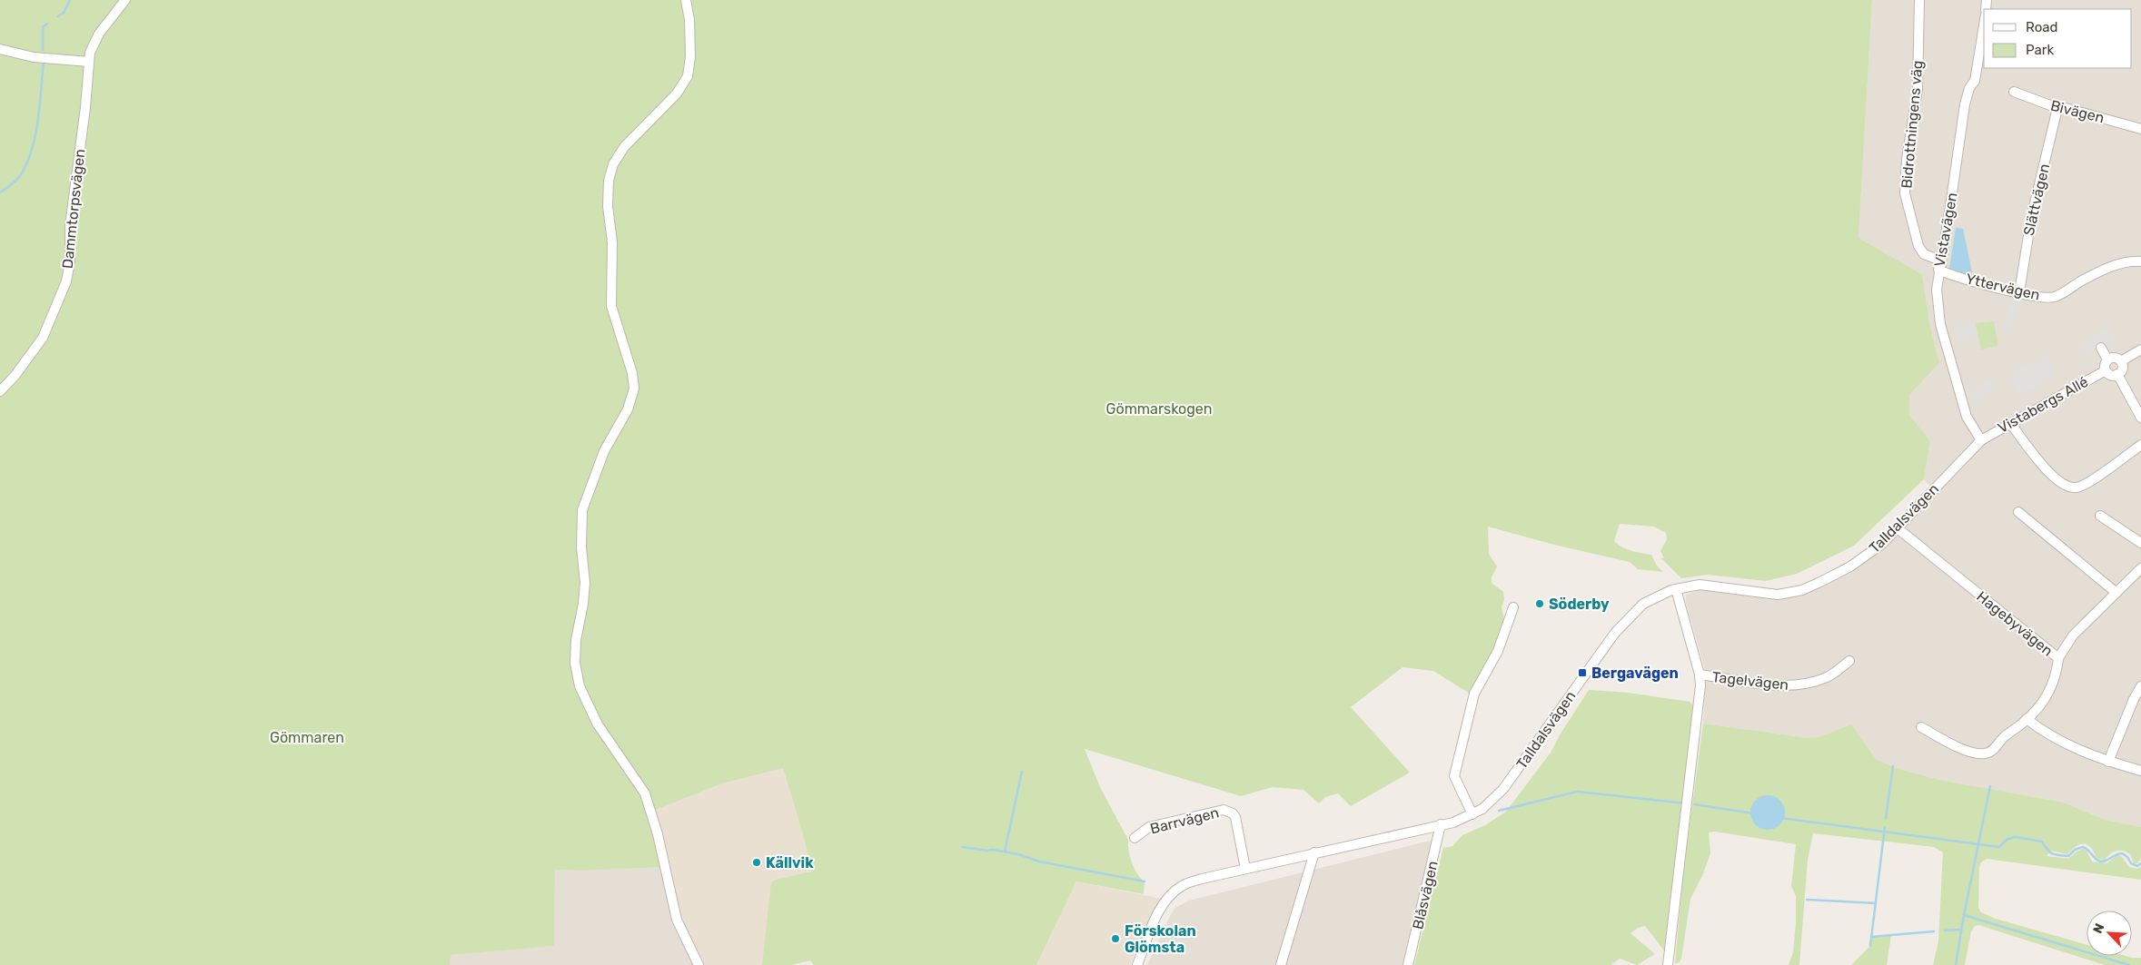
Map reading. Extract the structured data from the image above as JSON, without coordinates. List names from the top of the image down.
{
  "streets": {
    "street": [
      "Bivägen",
      "Bidrottningens väg",
      "Slättvägen",
      "Dammtorpsvägen",
      "Vistavägen",
      "Yttervägen",
      "Vistabergs Allé",
      "Talldalsvägen",
      "Hagebyvägen",
      "Tagelvägen",
      "Barrvägen",
      "Blåsvägen"
    ]
  },
  "crossings": [
    ["Bivägen", "Slättvägen"],
    ["Bidrottningens väg", "Vistavägen"],
    ["Bidrottningens väg", "Yttervägen"],
    ["Slättvägen", "Yttervägen"],
    ["Vistavägen", "Yttervägen"],
    ["Vistavägen", "Vistabergs Allé"],
    ["Vistavägen", "Talldalsvägen"],
    ["Vistabergs Allé", "Talldalsvägen"],
    ["Talldalsvägen", "Hagebyvägen"],
    ["Talldalsvägen", "Barrvägen"],
    ["Talldalsvägen", "Blåsvägen"]
  ],
  "parks": ["Gömmarskogen", "Gömmaren"],
  "places": {
    "other": ["Söderby", "Källvik", "Förskolan Glömsta"],
    "transit": ["Bergavägen"]
  },
  "legend": ["Road", "Park"],
  "north": "top left"
}
